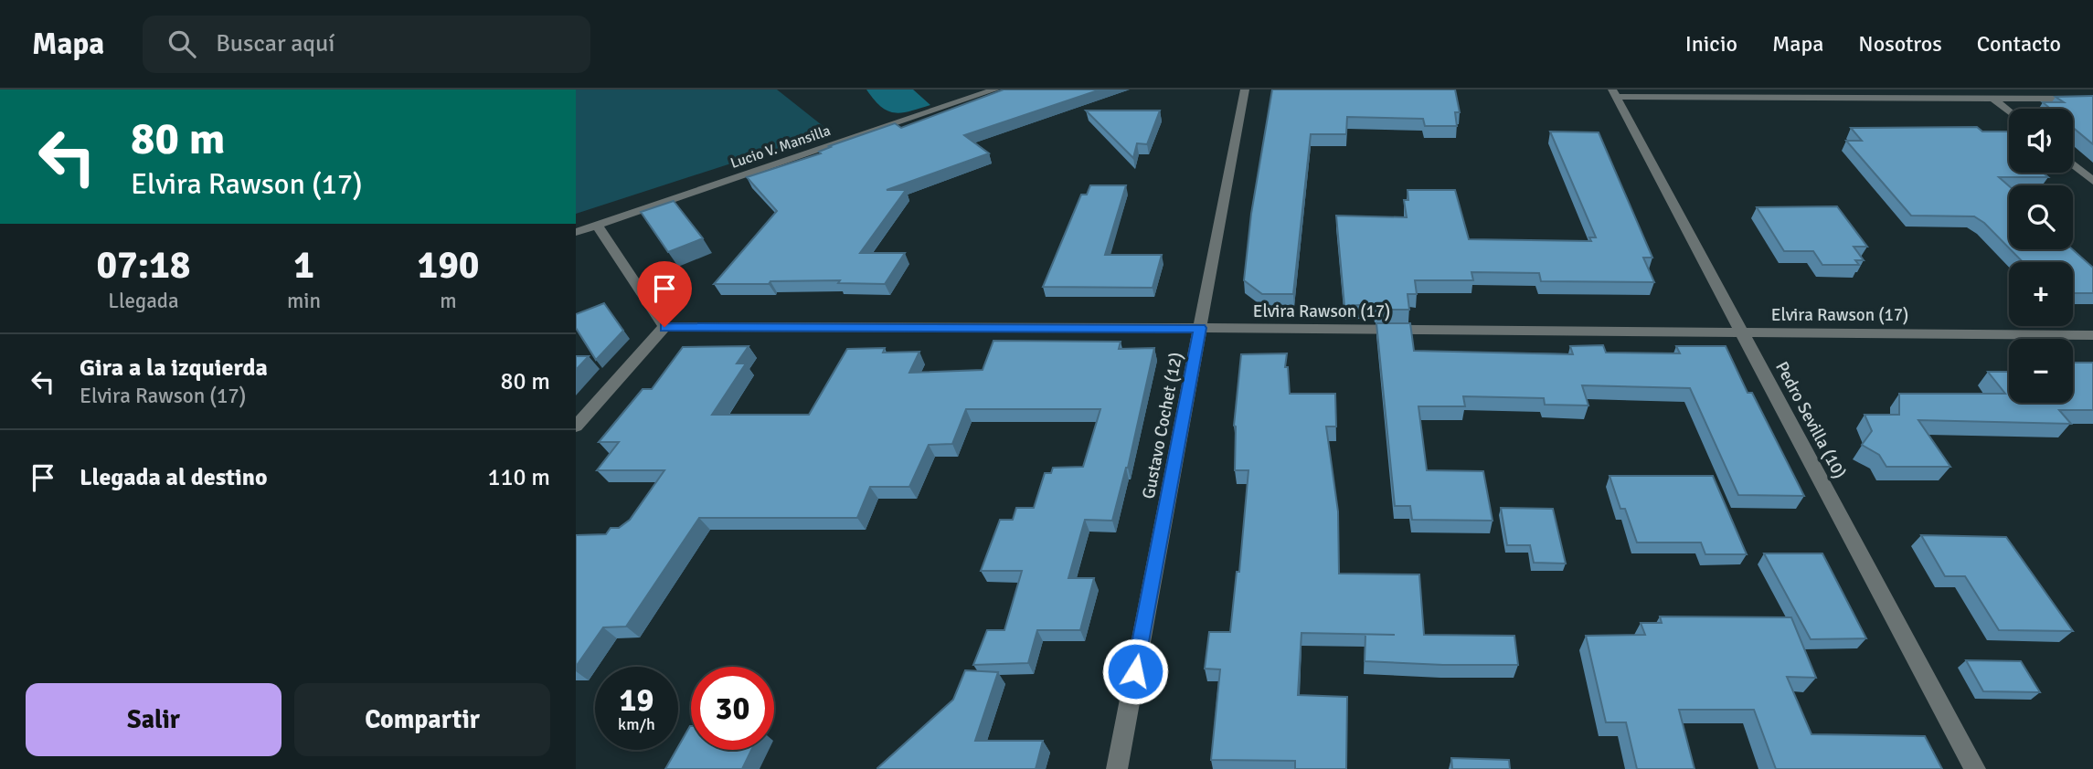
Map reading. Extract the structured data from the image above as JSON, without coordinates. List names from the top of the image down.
{
  "streets": {
    "street": [
      "Lucio V. Mansilla",
      "Elvira Rawson (17)",
      "Pedro Sevilla (10)",
      "Gustavo Cochet (12)"
    ]
  },
  "crossings": [
    ["Elvira Rawson (17)", "Pedro Sevilla (10)"],
    ["Elvira Rawson (17)", "Gustavo Cochet (12)"]
  ],
  "page": {
    "header": "Mapa",
    "search": "Buscar aquí",
    "nav": [
      "Inicio",
      "Mapa",
      "Nosotros",
      "Contacto"
    ],
    "turn": ["80 m", "Elvira Rawson (17)"],
    "map_buttons": ["+", "−"],
    "eta": [
      "07:18",
      "Llegada",
      "1",
      "min",
      "190",
      "m"
    ],
    "list": [
      {
        "name": "Gira a la izquierda",
        "note": "Elvira Rawson (17)",
        "value": "80 m"
      },
      {
        "name": "Llegada al destino",
        "value": "110 m"
      }
    ],
    "speed": "19 km/h",
    "limit": "30",
    "buttons": ["Salir", "Compartir"]
  }
}
